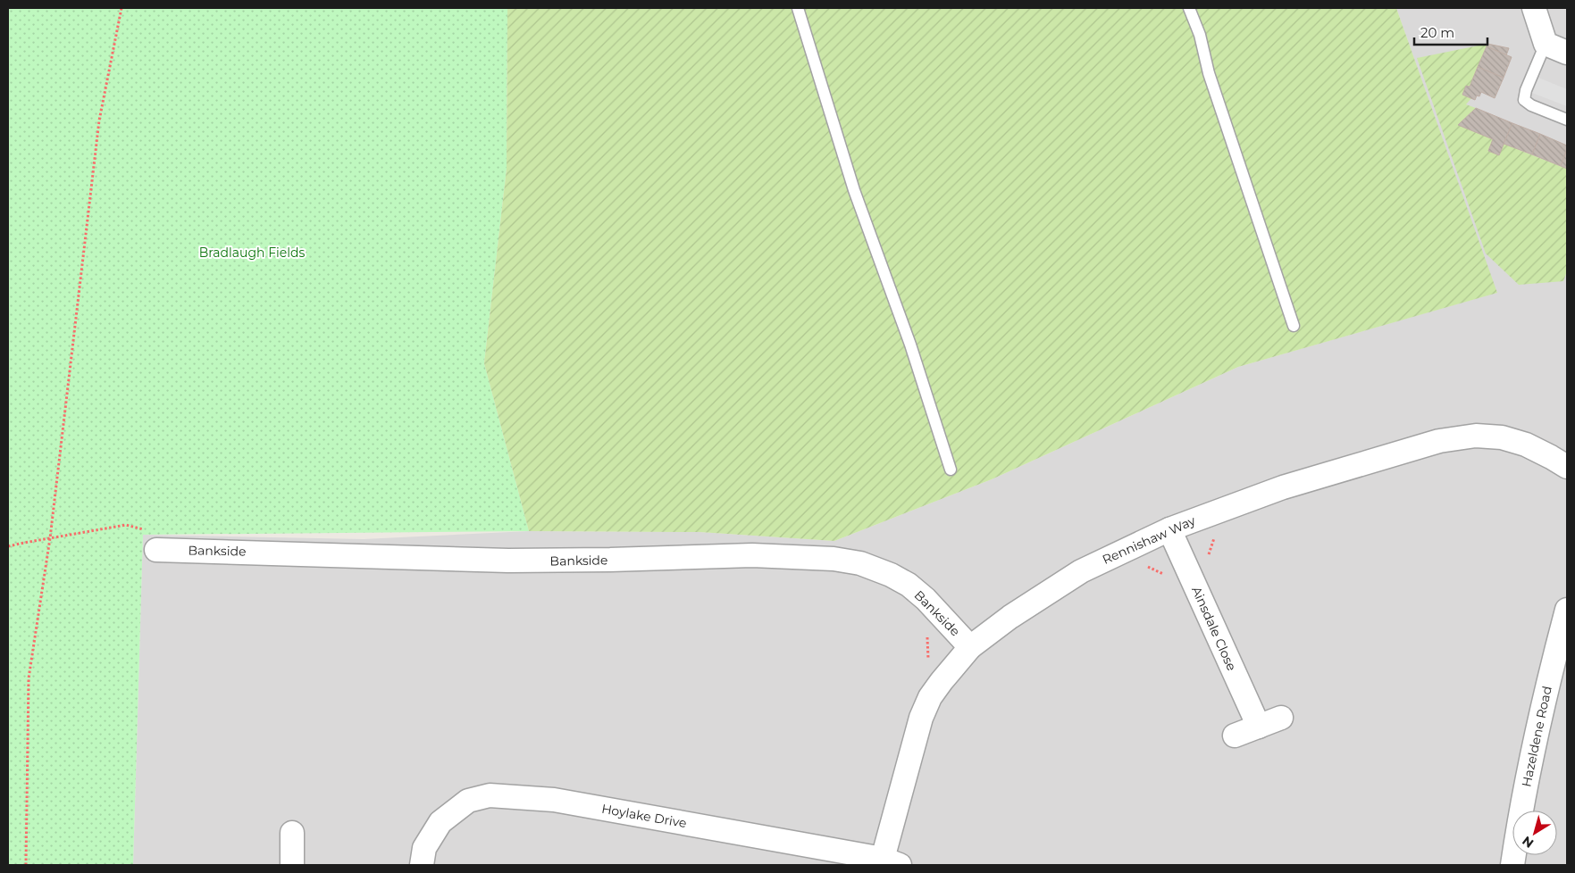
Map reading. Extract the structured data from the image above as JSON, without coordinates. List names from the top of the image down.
{
  "streets": {
    "street": [
      "Rennishaw Way",
      "Bankside",
      "Ainsdale Close",
      "Hazeldene Road",
      "Hoylake Drive"
    ]
  },
  "crossings": [
    ["Rennishaw Way", "Bankside"],
    ["Rennishaw Way", "Ainsdale Close"],
    ["Rennishaw Way", "Hoylake Drive"]
  ],
  "parks": ["Bradlaugh Fields"],
  "scale_bar": "20 m",
  "north": "bottom left"
}
